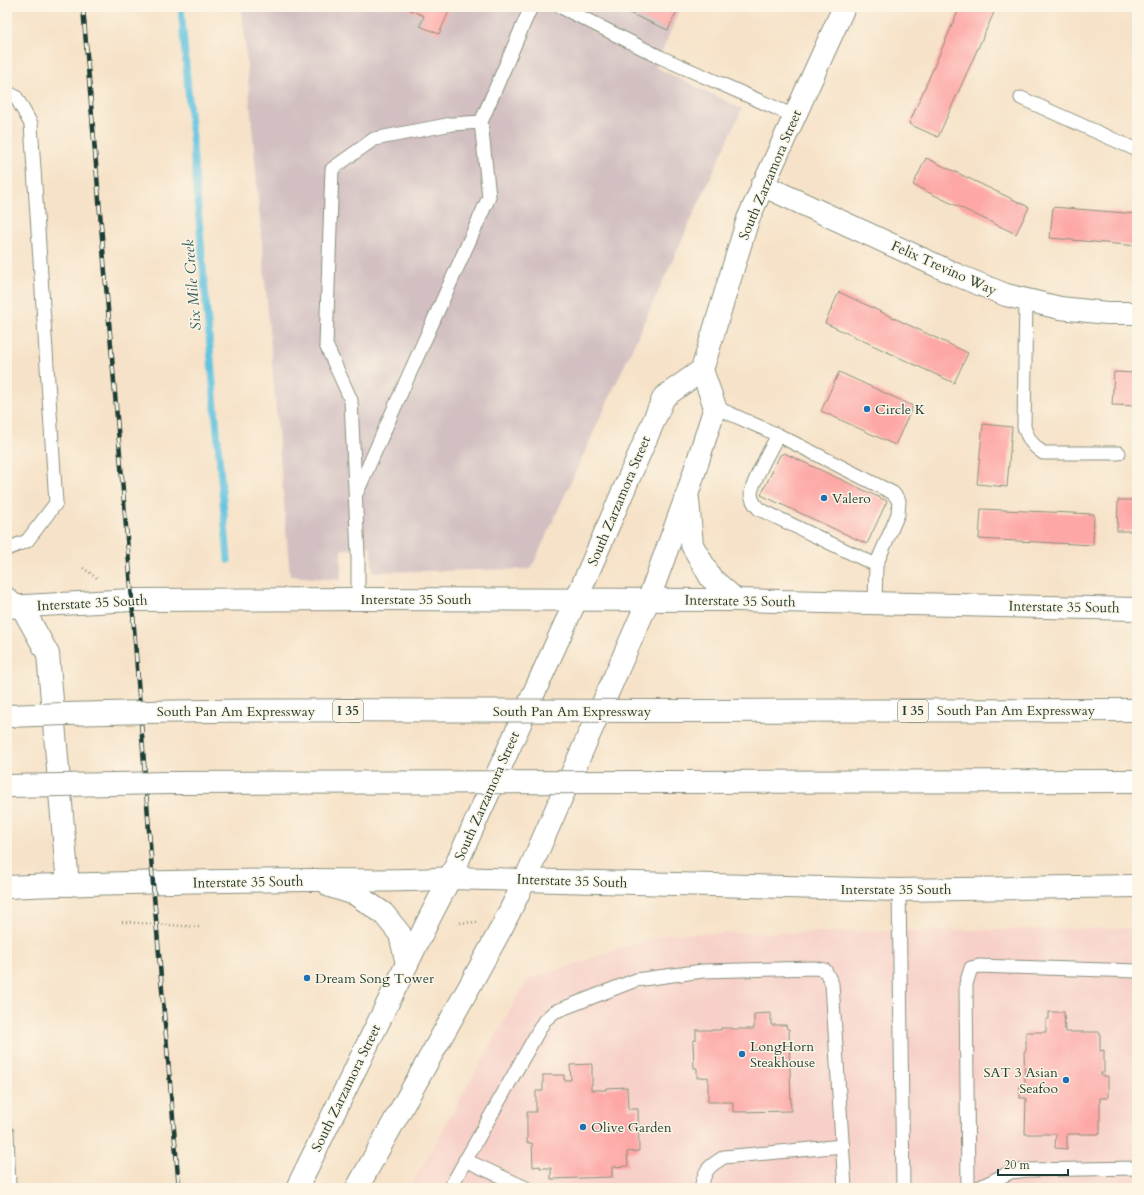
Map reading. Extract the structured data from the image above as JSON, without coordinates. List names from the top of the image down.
{
  "streets": {
    "main road": [
      "South Zarzamora Street",
      "Felix Trevino Way",
      "Interstate 35 South",
      "South Pan Am Expressway",
      "I 35"
    ]
  },
  "crossings": [
    ["South Zarzamora Street", "Felix Trevino Way"],
    ["South Zarzamora Street", "Interstate 35 South"]
  ],
  "water": ["Six Mile Creek"],
  "places": [
    "Circle K",
    "Valero",
    "Dream Song Tower",
    "LongHorn Steakhouse",
    "SAT 3 Asian Seafoo",
    "Olive Garden"
  ],
  "scale_bar": "20 m"
}
